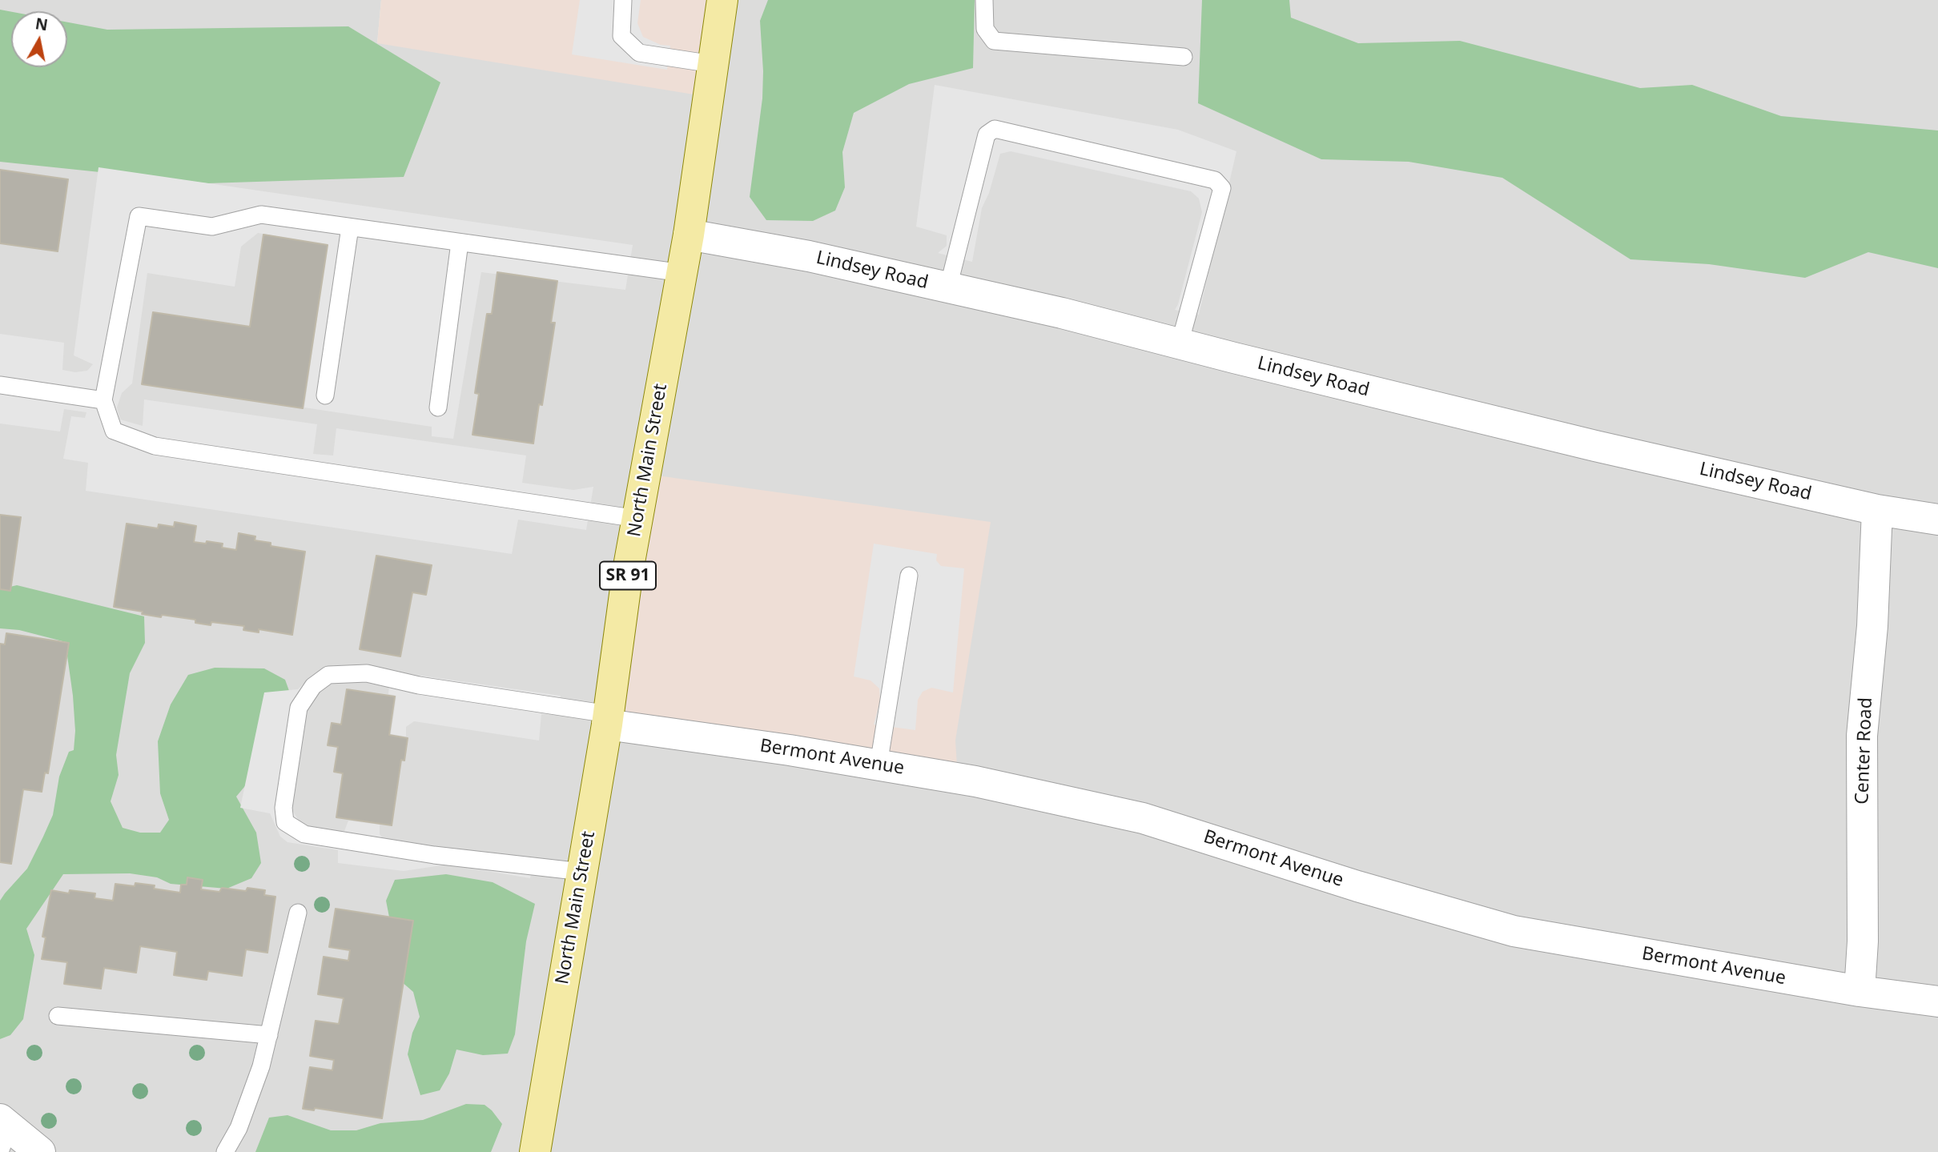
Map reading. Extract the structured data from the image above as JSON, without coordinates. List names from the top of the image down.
{
  "streets": {
    "main road": ["North Main Street", "SR 91"],
    "street": ["Lindsey Road", "Center Road", "Bermont Avenue"]
  },
  "crossings": [
    ["Lindsey Road", "North Main Street"],
    ["Lindsey Road", "Center Road"],
    ["North Main Street", "Bermont Avenue"],
    ["Center Road", "Bermont Avenue"]
  ],
  "north": "top"
}
